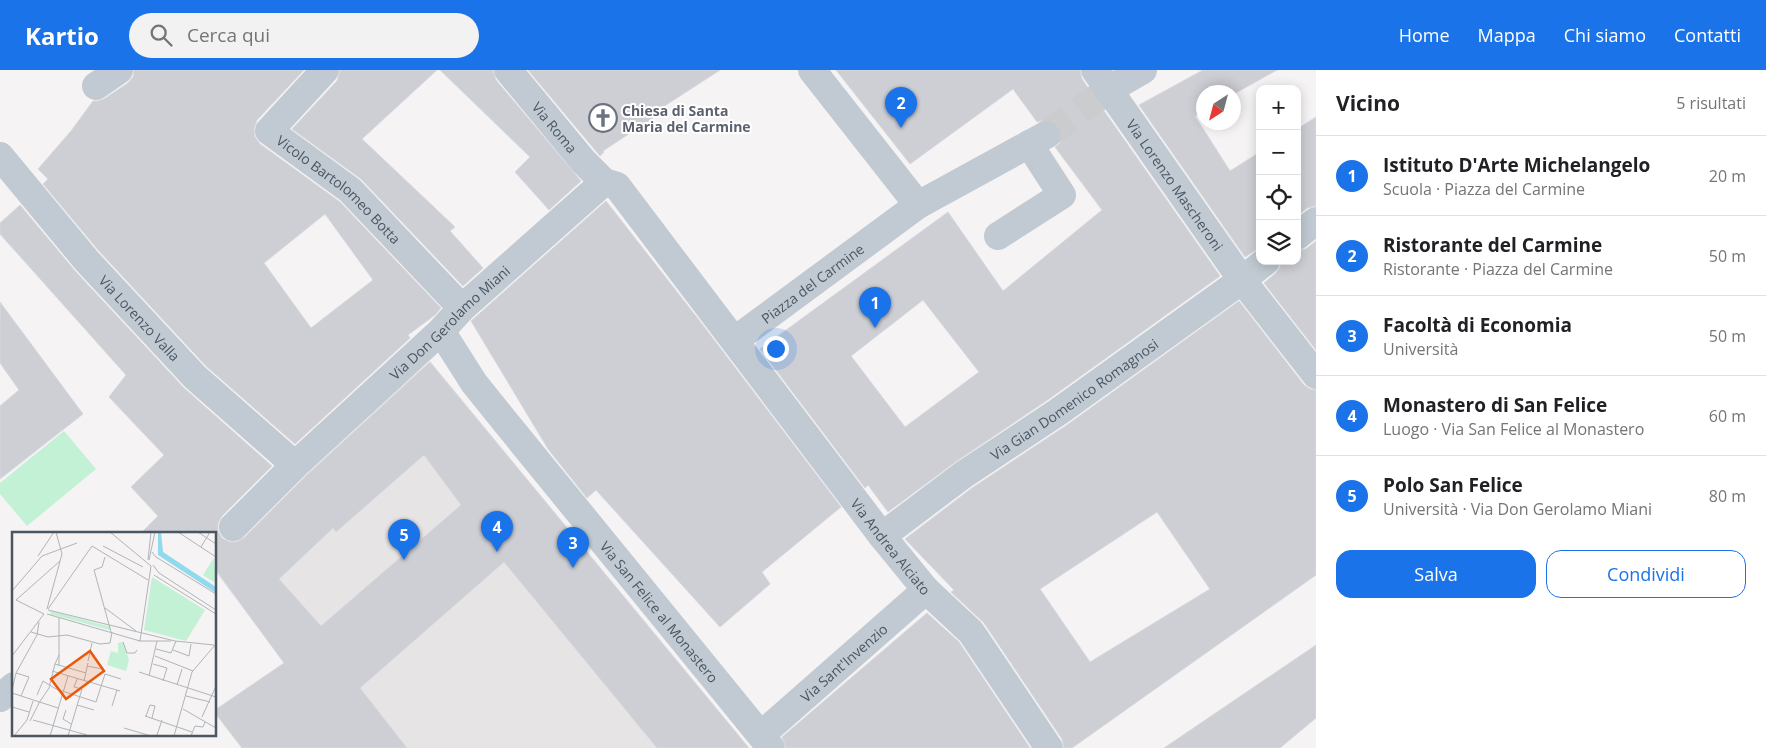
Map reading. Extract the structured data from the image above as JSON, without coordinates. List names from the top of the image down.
{
  "streets": {
    "street": [
      "Via Roma",
      "Via Lorenzo Mascheroni",
      "Vicolo Bartolomeo Botta",
      "Piazza del Carmine",
      "Via Lorenzo Valla",
      "Via Don Gerolamo Miani",
      "Via Gian Domenico Romagnosi",
      "Via Andrea Alciato",
      "Via San Felice al Monastero",
      "Via Sant'Invenzio"
    ]
  },
  "crossings": [
    ["Via Roma", "Via Don Gerolamo Miani"],
    ["Via Lorenzo Mascheroni", "Via Gian Domenico Romagnosi"],
    ["Vicolo Bartolomeo Botta", "Via Don Gerolamo Miani"],
    ["Piazza del Carmine", "Via Andrea Alciato"],
    ["Via Lorenzo Valla", "Via Don Gerolamo Miani"],
    ["Via Don Gerolamo Miani", "Via San Felice al Monastero"],
    ["Via Gian Domenico Romagnosi", "Via Andrea Alciato"],
    ["Via Andrea Alciato", "Via Sant'Invenzio"],
    ["Via San Felice al Monastero", "Via Sant'Invenzio"]
  ],
  "places": {
    "church": ["Chiesa di Santa Maria del Carmine"]
  },
  "north": "bottom left",
  "page": {
    "header": "Kartio",
    "search": "Cerca qui",
    "nav": [
      "Home",
      "Mappa",
      "Chi siamo",
      "Contatti"
    ],
    "heading": ["Vicino", "5 risultati"],
    "map_buttons": ["+", "−"],
    "pins": [
      "2",
      "1",
      "4",
      "5",
      "3"
    ],
    "list": [
      {
        "mark": "1",
        "name": "Istituto D'Arte Michelangelo",
        "note": "Scuola · Piazza del Carmine",
        "value": "20 m"
      },
      {
        "mark": "2",
        "name": "Ristorante del Carmine",
        "note": "Ristorante · Piazza del Carmine",
        "value": "50 m"
      },
      {
        "mark": "3",
        "name": "Facoltà di Economia",
        "note": "Università",
        "value": "50 m"
      },
      {
        "mark": "4",
        "name": "Monastero di San Felice",
        "note": "Luogo · Via San Felice al Monastero",
        "value": "60 m"
      },
      {
        "mark": "5",
        "name": "Polo San Felice",
        "note": "Università · Via Don Gerolamo Miani",
        "value": "80 m"
      }
    ],
    "buttons": ["Salva", "Condividi"]
  }
}
